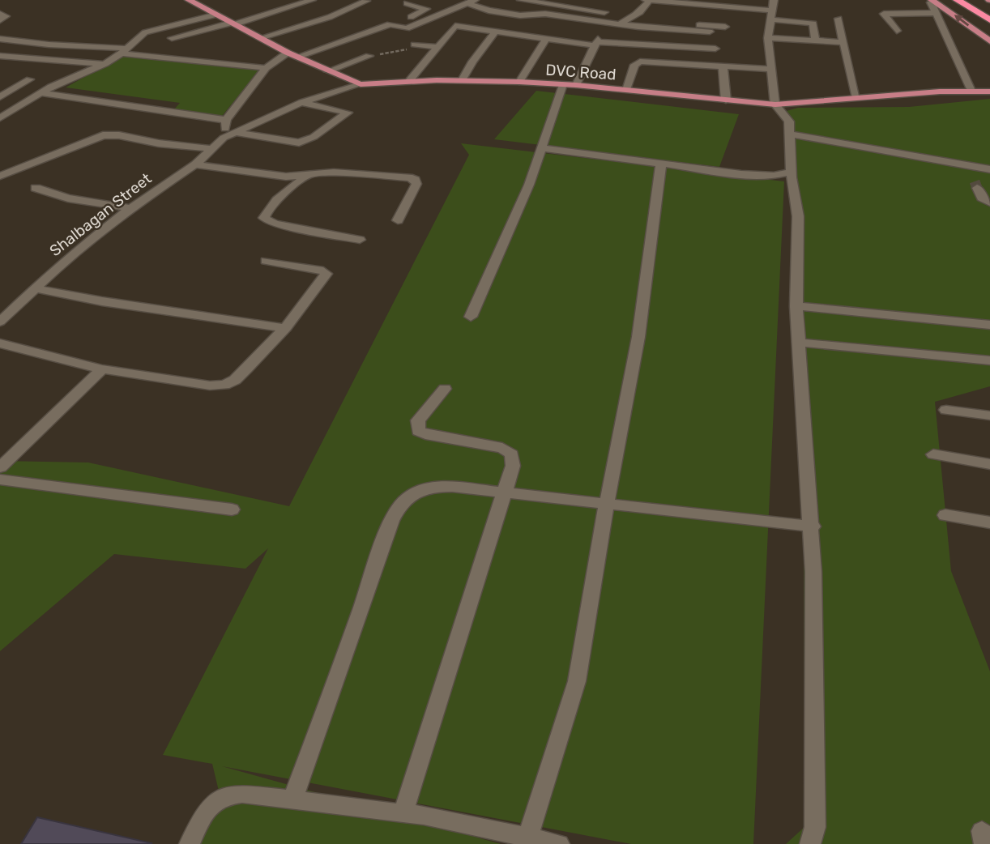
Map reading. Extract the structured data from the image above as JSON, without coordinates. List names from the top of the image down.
{
  "streets": {
    "main road": ["DVC Road"],
    "street": ["Shalbagan Street"]
  }
}
